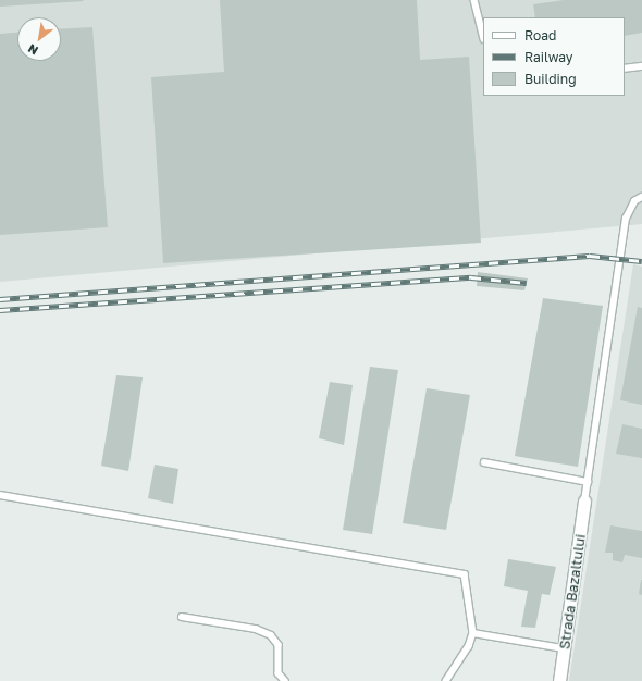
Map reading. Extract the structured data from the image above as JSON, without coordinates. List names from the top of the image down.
{
  "streets": {
    "street": ["Strada Bazaltului"]
  },
  "legend": ["Road", "Railway", "Building"],
  "north": "bottom left"
}
